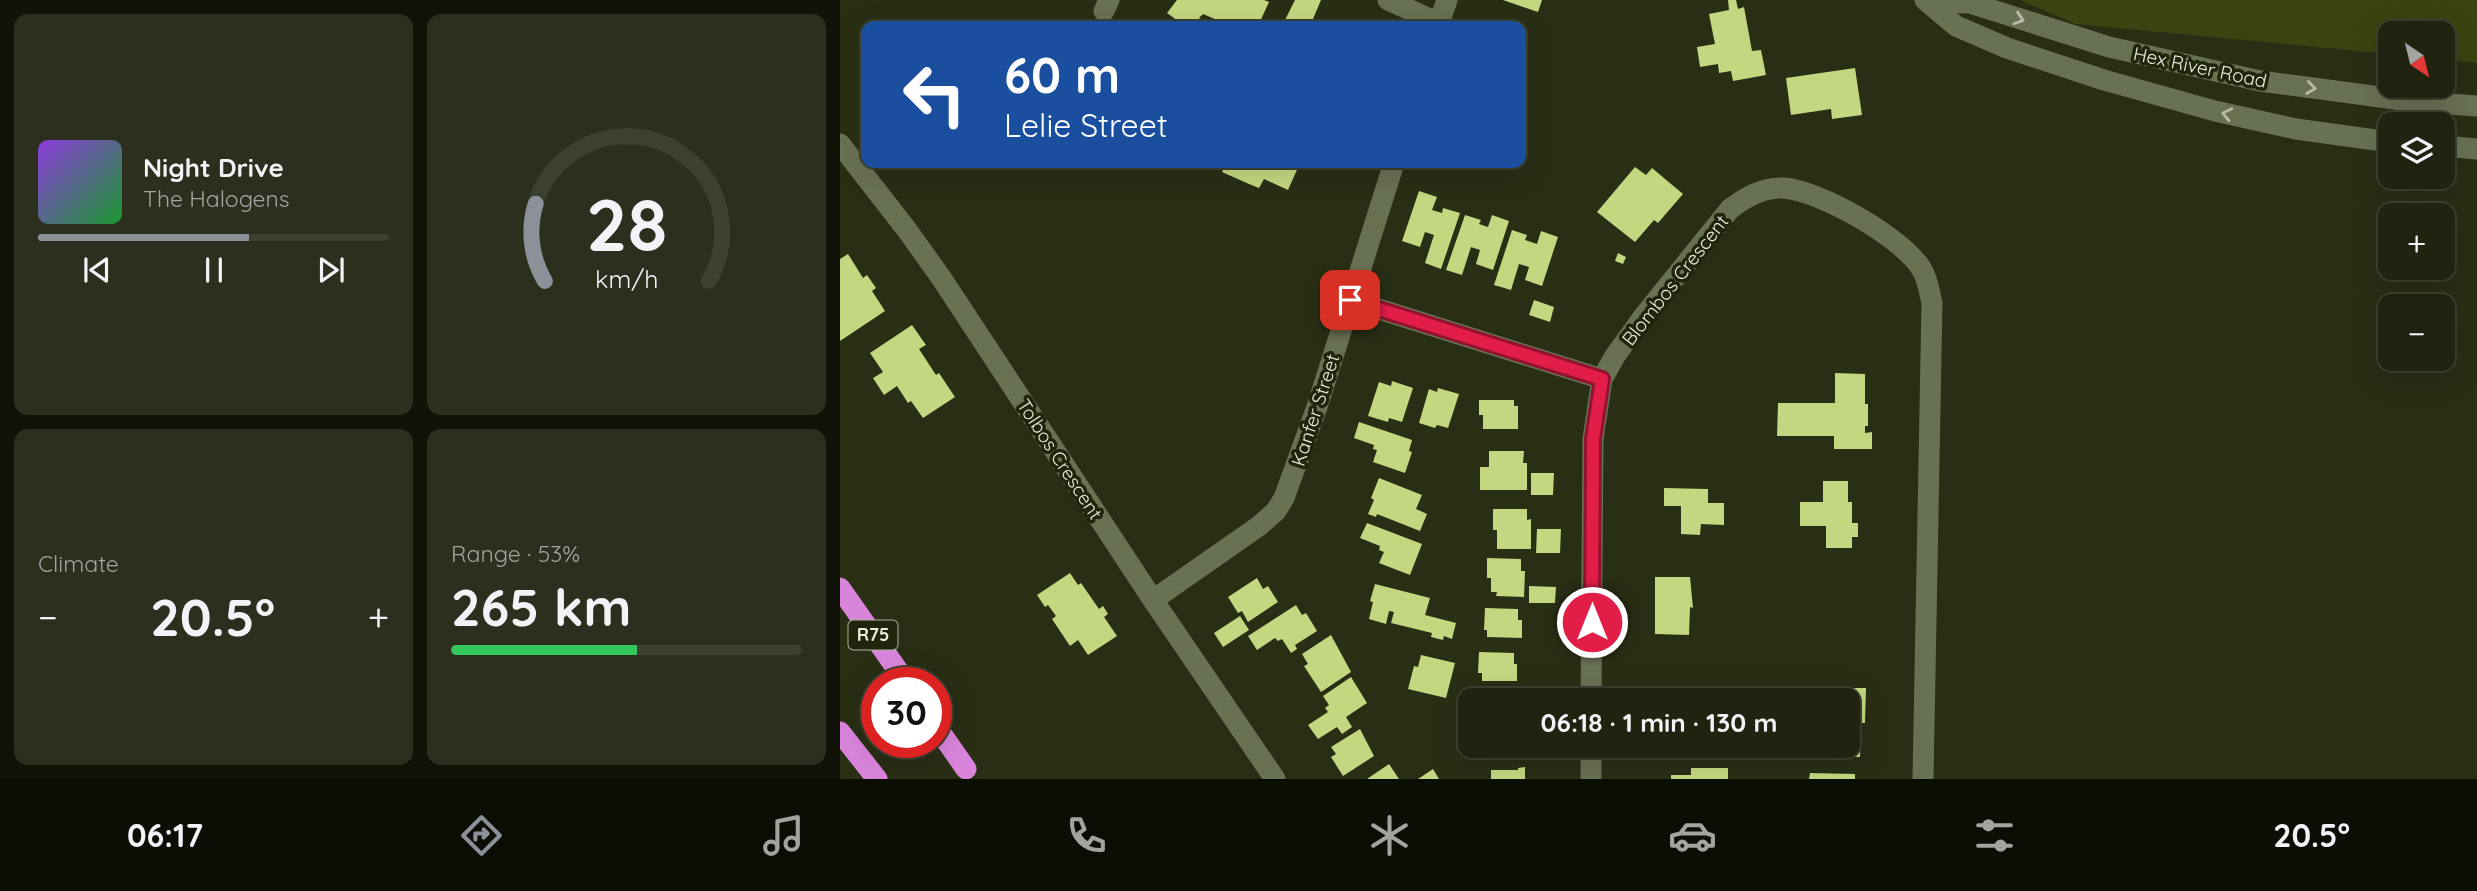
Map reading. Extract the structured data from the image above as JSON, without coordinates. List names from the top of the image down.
{
  "streets": {
    "highway": ["R75"],
    "street": [
      "Hex River Road",
      "Blombos Crescent",
      "Kanfer Street",
      "Tolbos Crescent"
    ]
  },
  "crossings": [
    ["Kanfer Street", "Tolbos Crescent"]
  ],
  "north": "bottom right",
  "page": {
    "map_buttons": ["+", "−"],
    "turn": ["60 m", "Lelie Street"],
    "song": ["Night Drive", "The Halogens"],
    "tile": [
      "Climate",
      ["Range · 53%", "265 km"]
    ],
    "heat": ["−", "20.5°", "+"],
    "limit": "30",
    "trip": "06:18 · 1 min · 130 m",
    "tabs": ["06:17", "20.5°"],
    "gauge": ["28", "km/h"]
  }
}
